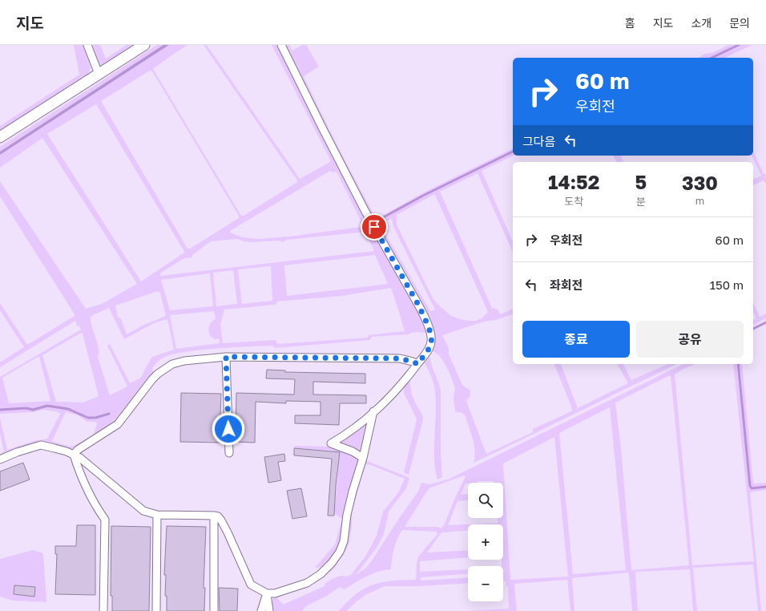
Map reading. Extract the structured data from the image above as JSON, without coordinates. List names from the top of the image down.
{
  "page": {
    "header": "지도",
    "nav": [
      "홈",
      "지도",
      "소개",
      "문의"
    ],
    "turn": ["60 m", "우회전"],
    "then": "그다음",
    "eta": [
      "14:52",
      "도착",
      "5",
      "분",
      "330",
      "m"
    ],
    "list": [
      {
        "name": "우회전",
        "value": "60 m"
      },
      {
        "name": "좌회전",
        "value": "150 m"
      }
    ],
    "buttons": ["종료", "공유"],
    "map_buttons": ["+", "−"]
  }
}
